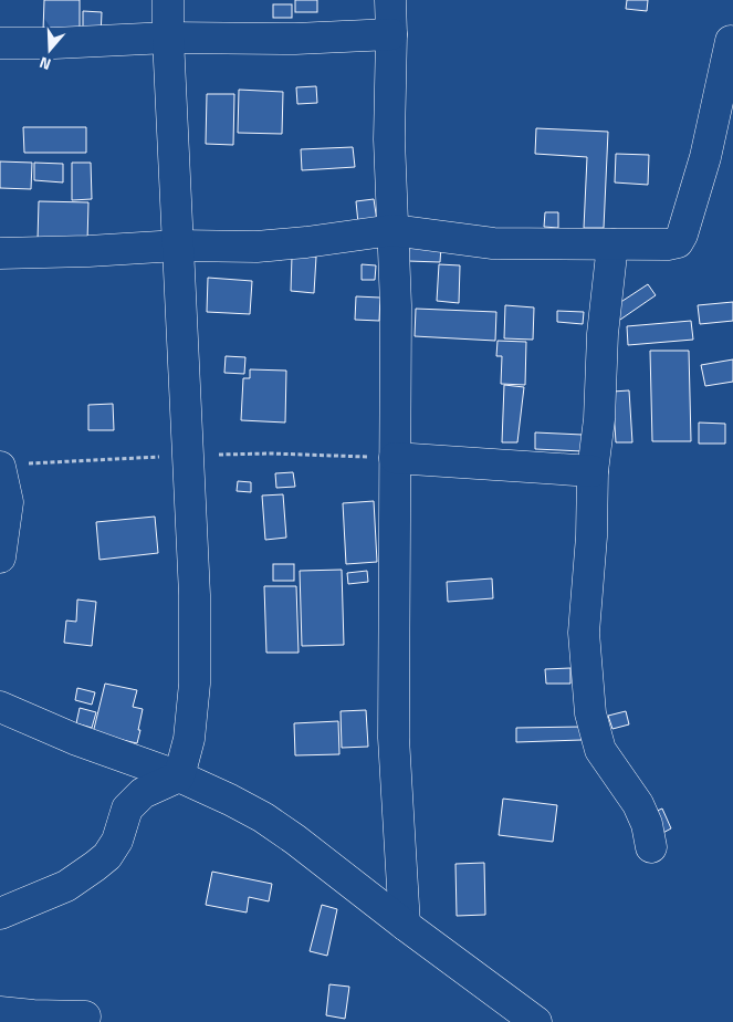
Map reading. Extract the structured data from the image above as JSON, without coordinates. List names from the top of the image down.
{
  "north": "bottom"
}
